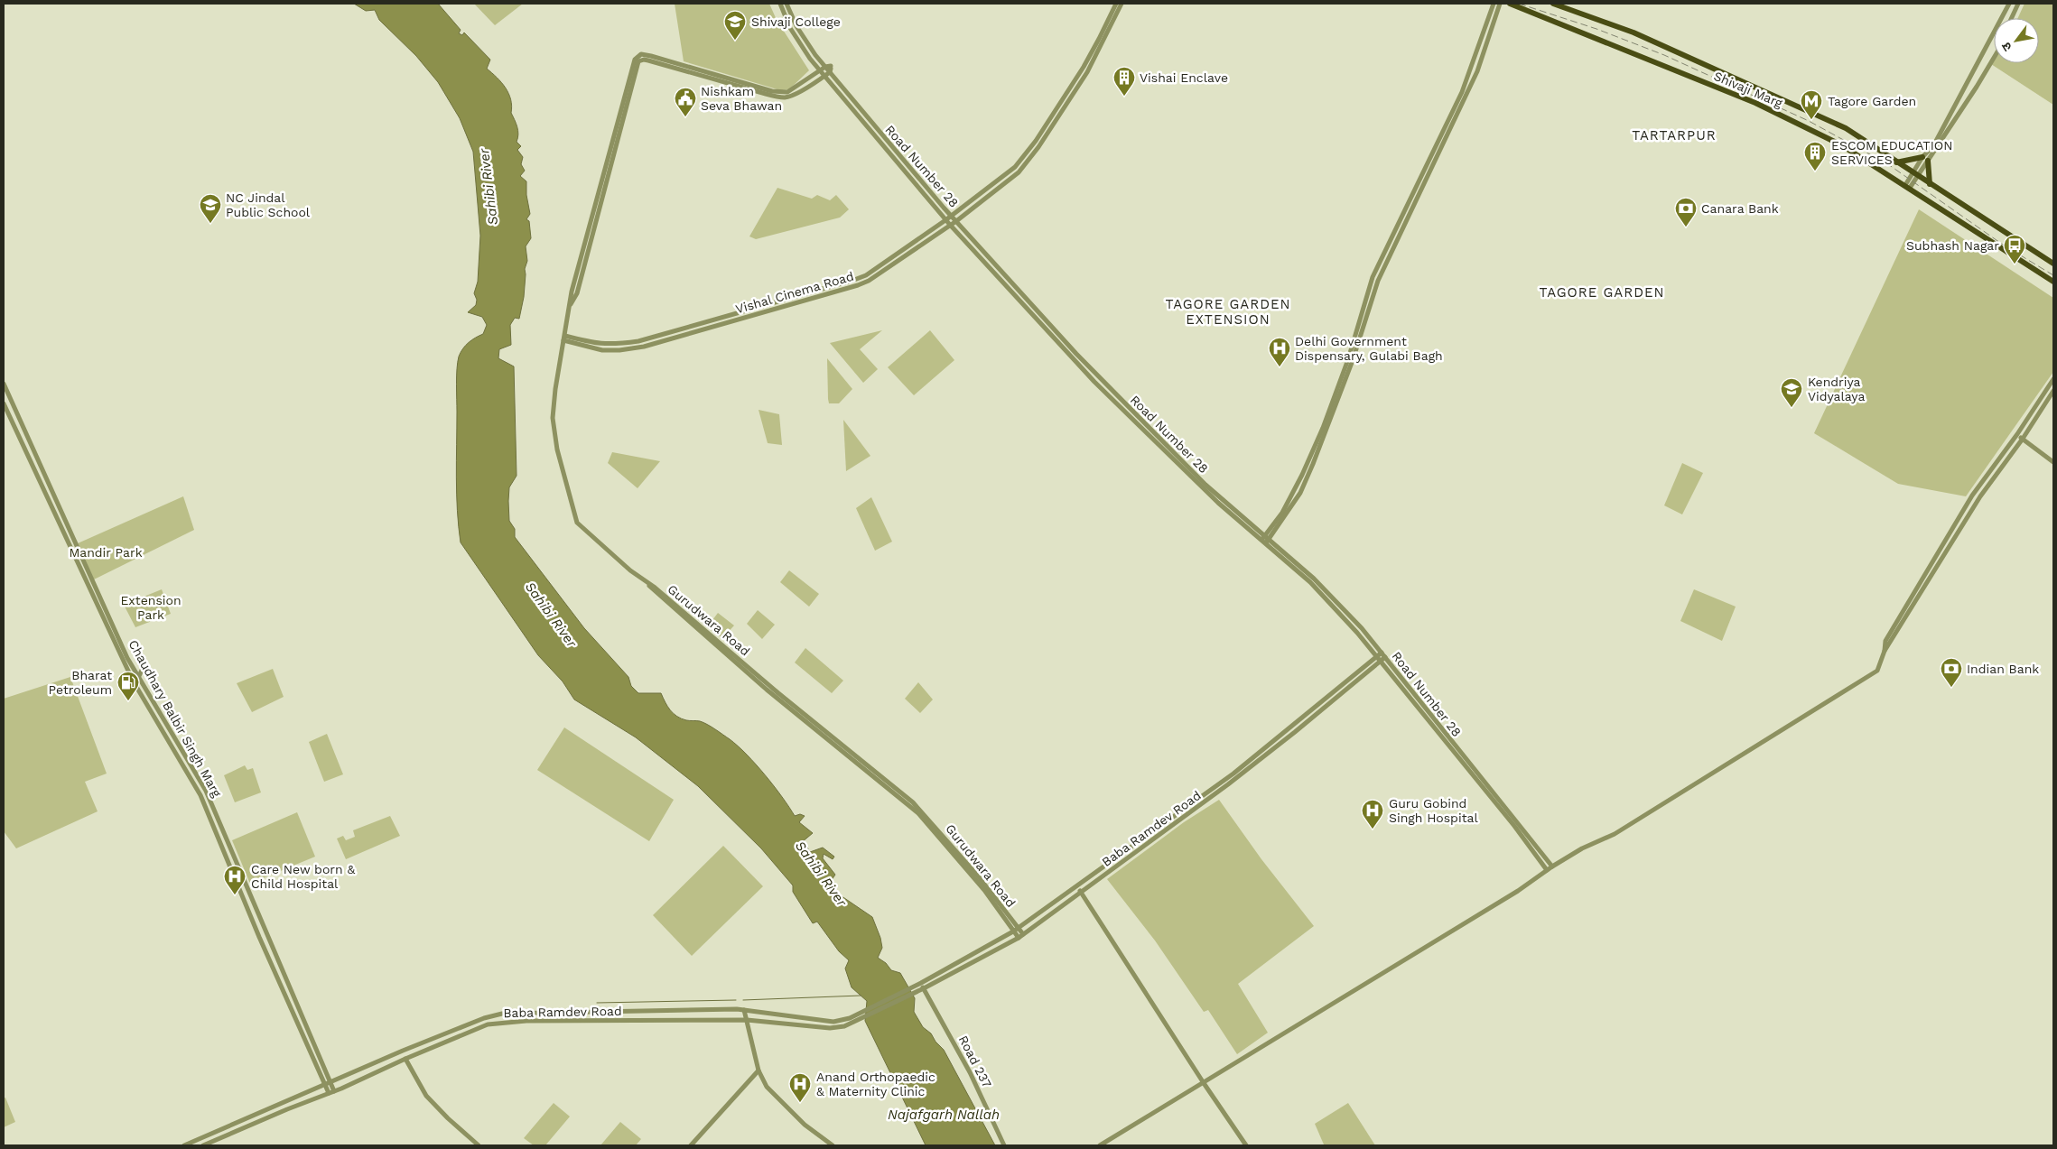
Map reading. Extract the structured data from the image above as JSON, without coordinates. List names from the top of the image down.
{
  "streets": {
    "main road": ["Shivaji Marg"],
    "street": [
      "Road Number 28",
      "Vishal Cinema Road",
      "Gurudwara Road",
      "Chaudhary Balbir Singh Marg",
      "Baba Ramdev Road",
      "Road 237"
    ]
  },
  "crossings": [
    ["Road Number 28", "Vishal Cinema Road"],
    ["Road Number 28", "Baba Ramdev Road"],
    ["Vishal Cinema Road", "Gurudwara Road"],
    ["Gurudwara Road", "Baba Ramdev Road"],
    ["Chaudhary Balbir Singh Marg", "Baba Ramdev Road"],
    ["Baba Ramdev Road", "Road 237"]
  ],
  "districts": ["TARTARPUR", "TAGORE GARDEN", "TAGORE GARDEN EXTENSION"],
  "water": ["Sahibi River", "Najafgarh Nallah"],
  "parks": ["Mandir Park", "Extension Park"],
  "places": {
    "school or university": ["Shivaji College", "NC Jindal Public School", "Kendriya Vidyalaya"],
    "building": ["Vishai Enclave", "ESCOM EDUCATION SERVICES"],
    "public building": ["Nishkam Seva Bhawan"],
    "metro station": ["Tagore Garden"],
    "bank": ["Canara Bank", "Indian Bank"],
    "bus stop": ["Subhash Nagar"],
    "hospital": [
      "Delhi Government Dispensary, Gulabi Bagh",
      "Guru Gobind Singh Hospital",
      "Care New born & Child Hospital",
      "Anand Orthopaedic & Maternity Clinic"
    ],
    "fuel station": ["Bharat Petroleum"]
  },
  "north": "bottom left"
}
